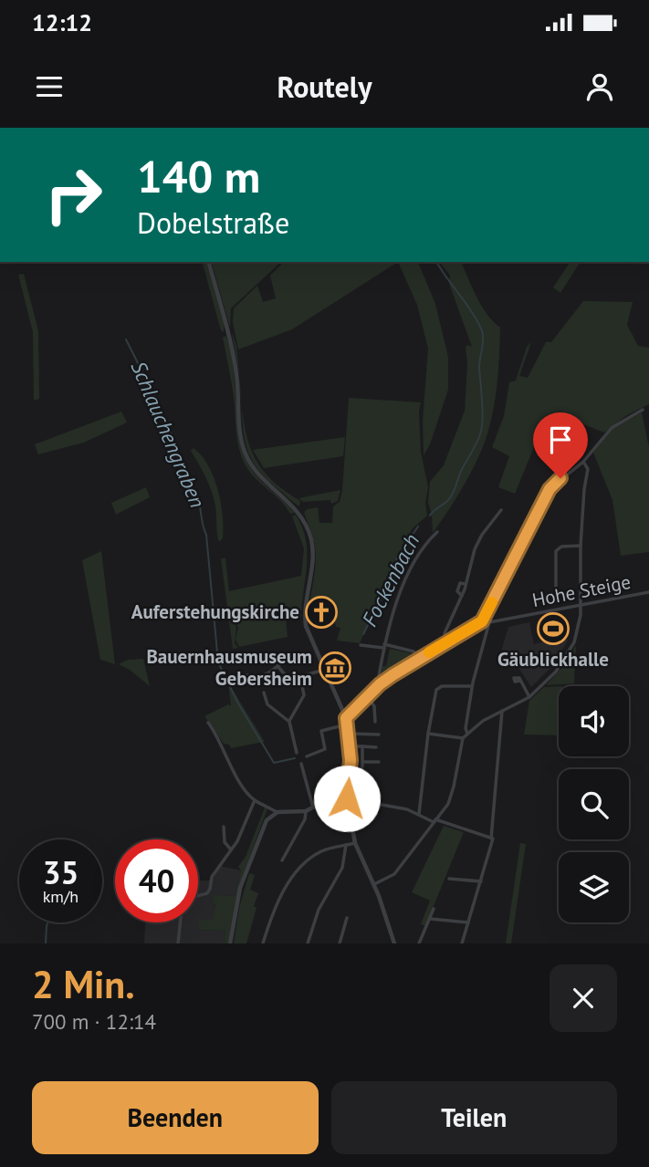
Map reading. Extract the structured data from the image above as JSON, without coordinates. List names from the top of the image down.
{
  "streets": {
    "street": ["Hohe Steige"]
  },
  "water": ["Schlauchengraben", "Fockenbach"],
  "places": {
    "church": ["Auferstehungskirche"],
    "sports": ["Gäublickhalle"],
    "museum": ["Bauernhausmuseum Gebersheim"]
  },
  "page": {
    "status": "12:12",
    "header": "Routely",
    "turn": ["140 m", "Dobelstraße"],
    "speed": "35 km/h",
    "limit": "40",
    "heading": ["2 Min.", "700 m · 12:14"],
    "buttons": ["Beenden", "Teilen"]
  }
}
